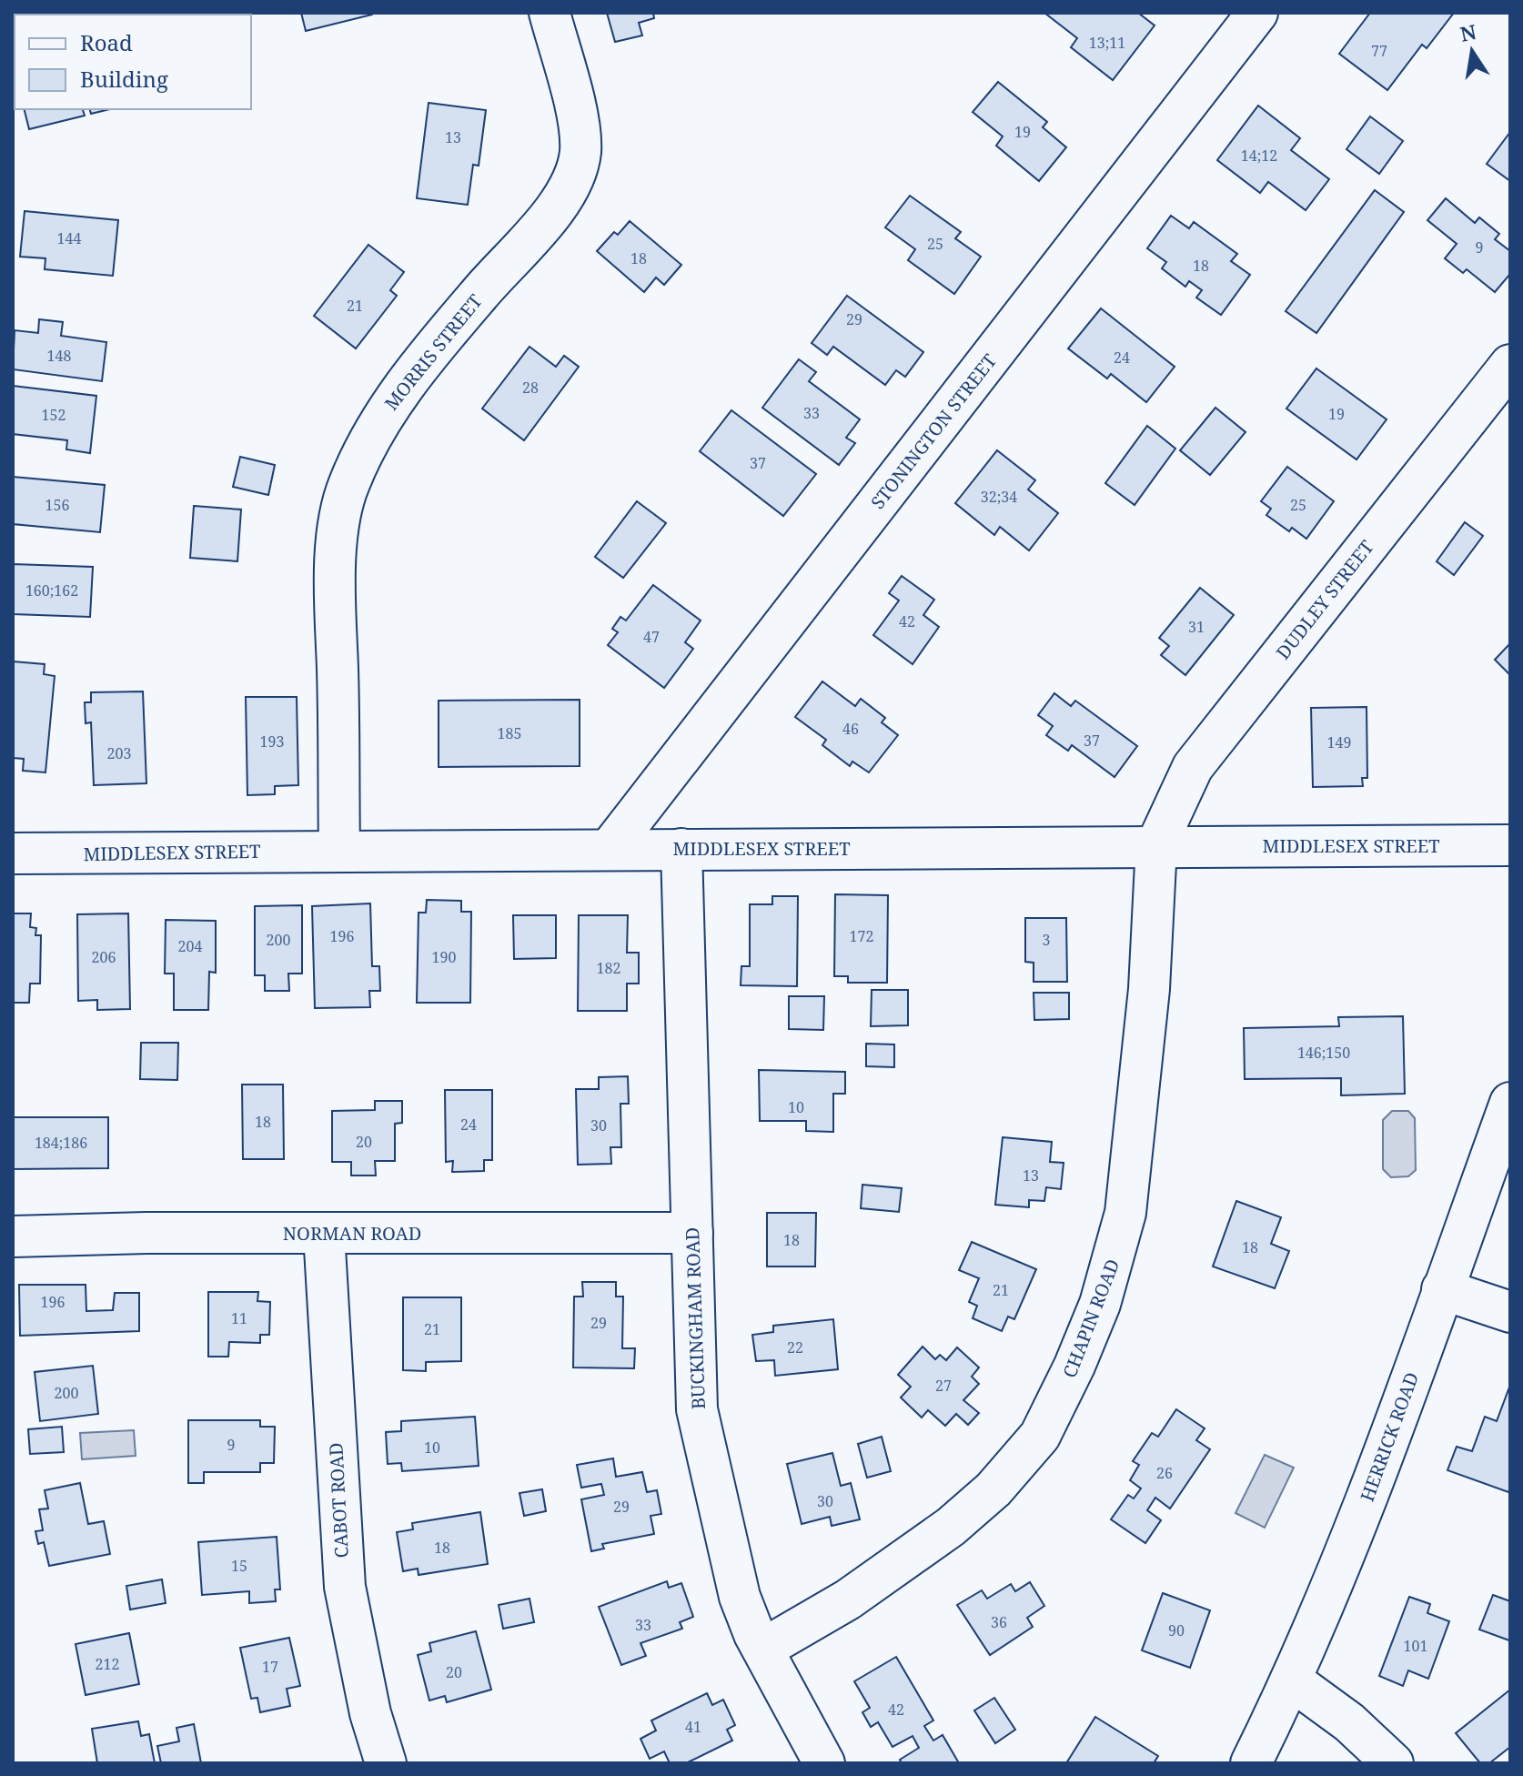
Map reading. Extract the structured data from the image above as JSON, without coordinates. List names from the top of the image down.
{
  "streets": {
    "street": [
      "MORRIS STREET",
      "STONINGTON STREET",
      "DUDLEY STREET",
      "MIDDLESEX STREET",
      "NORMAN ROAD",
      "BUCKINGHAM ROAD",
      "CHAPIN ROAD",
      "HERRICK ROAD",
      "CABOT ROAD"
    ]
  },
  "crossings": [
    ["MORRIS STREET", "MIDDLESEX STREET"],
    ["STONINGTON STREET", "MIDDLESEX STREET"],
    ["DUDLEY STREET", "MIDDLESEX STREET"],
    ["DUDLEY STREET", "CHAPIN ROAD"],
    ["MIDDLESEX STREET", "BUCKINGHAM ROAD"],
    ["MIDDLESEX STREET", "CHAPIN ROAD"],
    ["NORMAN ROAD", "BUCKINGHAM ROAD"],
    ["NORMAN ROAD", "CABOT ROAD"],
    ["BUCKINGHAM ROAD", "CHAPIN ROAD"]
  ],
  "house_numbers": [
    "13;11",
    "77",
    "19",
    "13",
    "14;12",
    "144",
    "25",
    "9",
    "18",
    "18",
    "21",
    "29",
    "148",
    "24",
    "28",
    "33",
    "19",
    "152",
    "37",
    "32;34",
    "156",
    "25",
    "160;162",
    "42",
    "31",
    "47",
    "46",
    "185",
    "37",
    "193",
    "149",
    "203",
    "196",
    "172",
    "200",
    "3",
    "204",
    "206",
    "190",
    "182",
    "146;150",
    "10",
    "18",
    "24",
    "30",
    "20",
    "184;186",
    "13",
    "18",
    "18",
    "21",
    "196",
    "11",
    "29",
    "21",
    "22",
    "27",
    "200",
    "9",
    "10",
    "26",
    "30",
    "29",
    "18",
    "15",
    "36",
    "33",
    "90",
    "101",
    "212",
    "17",
    "20",
    "42",
    "41"
  ],
  "legend": ["Road", "Building"],
  "north": "top"
}
